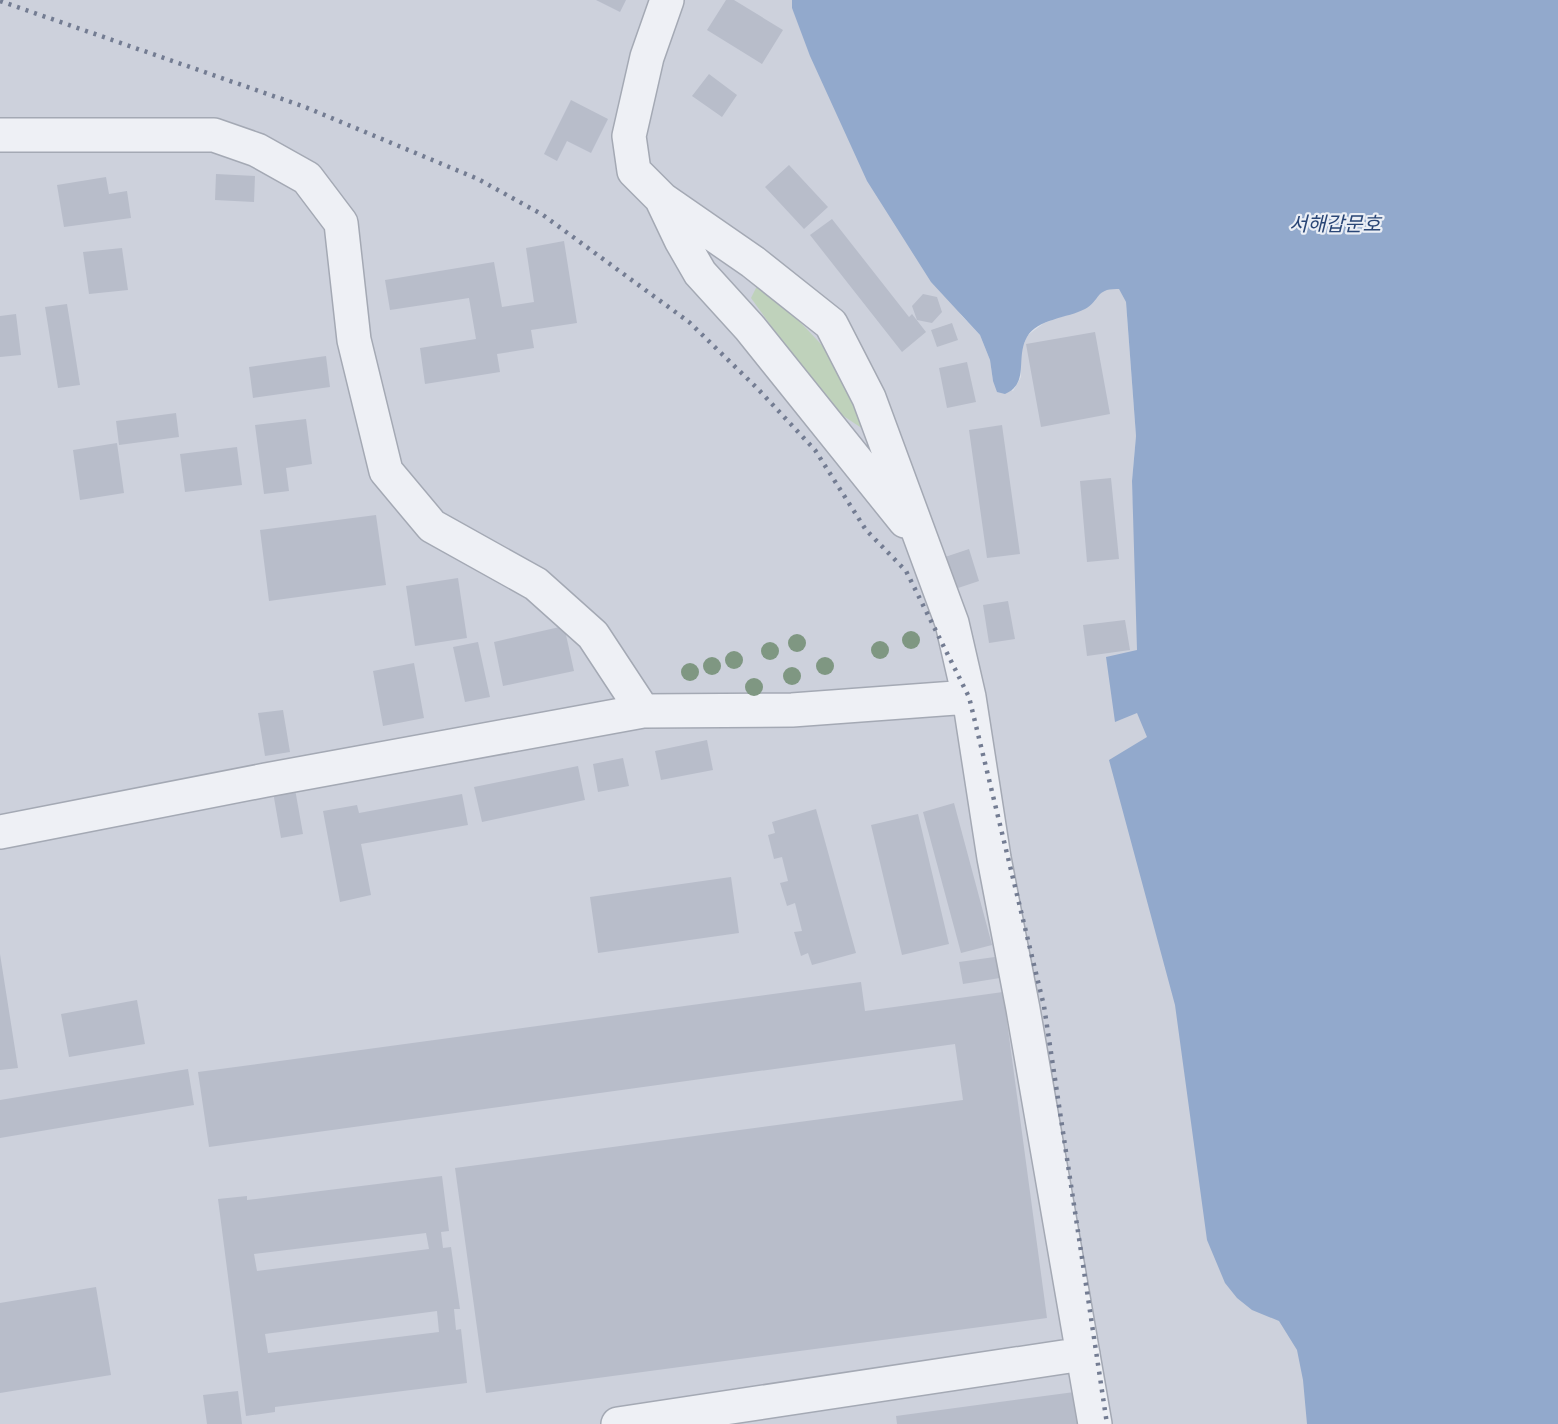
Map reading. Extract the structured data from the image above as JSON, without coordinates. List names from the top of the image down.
{
  "water": ["서해갑문호"]
}
